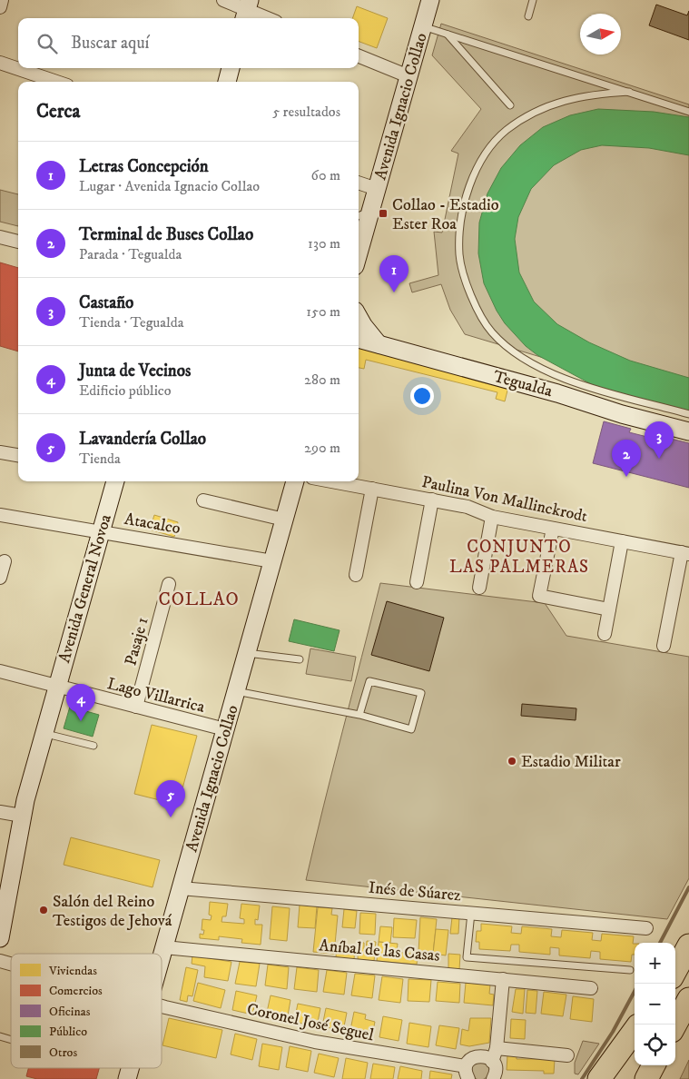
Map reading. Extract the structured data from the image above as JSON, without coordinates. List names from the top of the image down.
{
  "streets": {
    "main road": ["Avenida Ignacio Collao", "Tegualda", "Avenida General Novoa"],
    "street": [
      "Paulina Von Mallinckrodt",
      "Atacalco",
      "Pasaje 1",
      "Lago Villarrica",
      "Inés de Súarez",
      "Aníbal de las Casas",
      "Coronel José Seguel"
    ]
  },
  "crossings": [
    ["Avenida Ignacio Collao", "Atacalco"],
    ["Avenida Ignacio Collao", "Lago Villarrica"],
    ["Avenida Ignacio Collao", "Inés de Súarez"],
    ["Avenida Ignacio Collao", "Aníbal de las Casas"],
    ["Atacalco", "Avenida General Novoa"],
    ["Avenida General Novoa", "Lago Villarrica"],
    ["Pasaje 1", "Lago Villarrica"]
  ],
  "districts": ["CONJUNTO LAS PALMERAS", "COLLAO"],
  "places": {
    "transit": ["Collao - Estadio Ester Roa"],
    "other": ["Estadio Militar", "Salón del Reino Testigos de Jehová"]
  },
  "legend": [
    "Viviendas",
    "Comercios",
    "Oficinas",
    "Público",
    "Otros"
  ],
  "north": "right",
  "page": {
    "search": "Buscar aquí",
    "heading": ["Cerca", "5 resultados"],
    "list": [
      {
        "mark": "1",
        "name": "Letras Concepción",
        "note": "Lugar · Avenida Ignacio Collao",
        "value": "60 m"
      },
      {
        "mark": "2",
        "name": "Terminal de Buses Collao",
        "note": "Parada · Tegualda",
        "value": "130 m"
      },
      {
        "mark": "3",
        "name": "Castaño",
        "note": "Tienda · Tegualda",
        "value": "150 m"
      },
      {
        "mark": "4",
        "name": "Junta de Vecinos",
        "note": "Edificio público",
        "value": "280 m"
      },
      {
        "mark": "5",
        "name": "Lavandería Collao",
        "note": "Tienda",
        "value": "290 m"
      }
    ],
    "pins": [
      "1",
      "3",
      "2",
      "4",
      "5"
    ],
    "map_buttons": ["+", "−"]
  }
}
